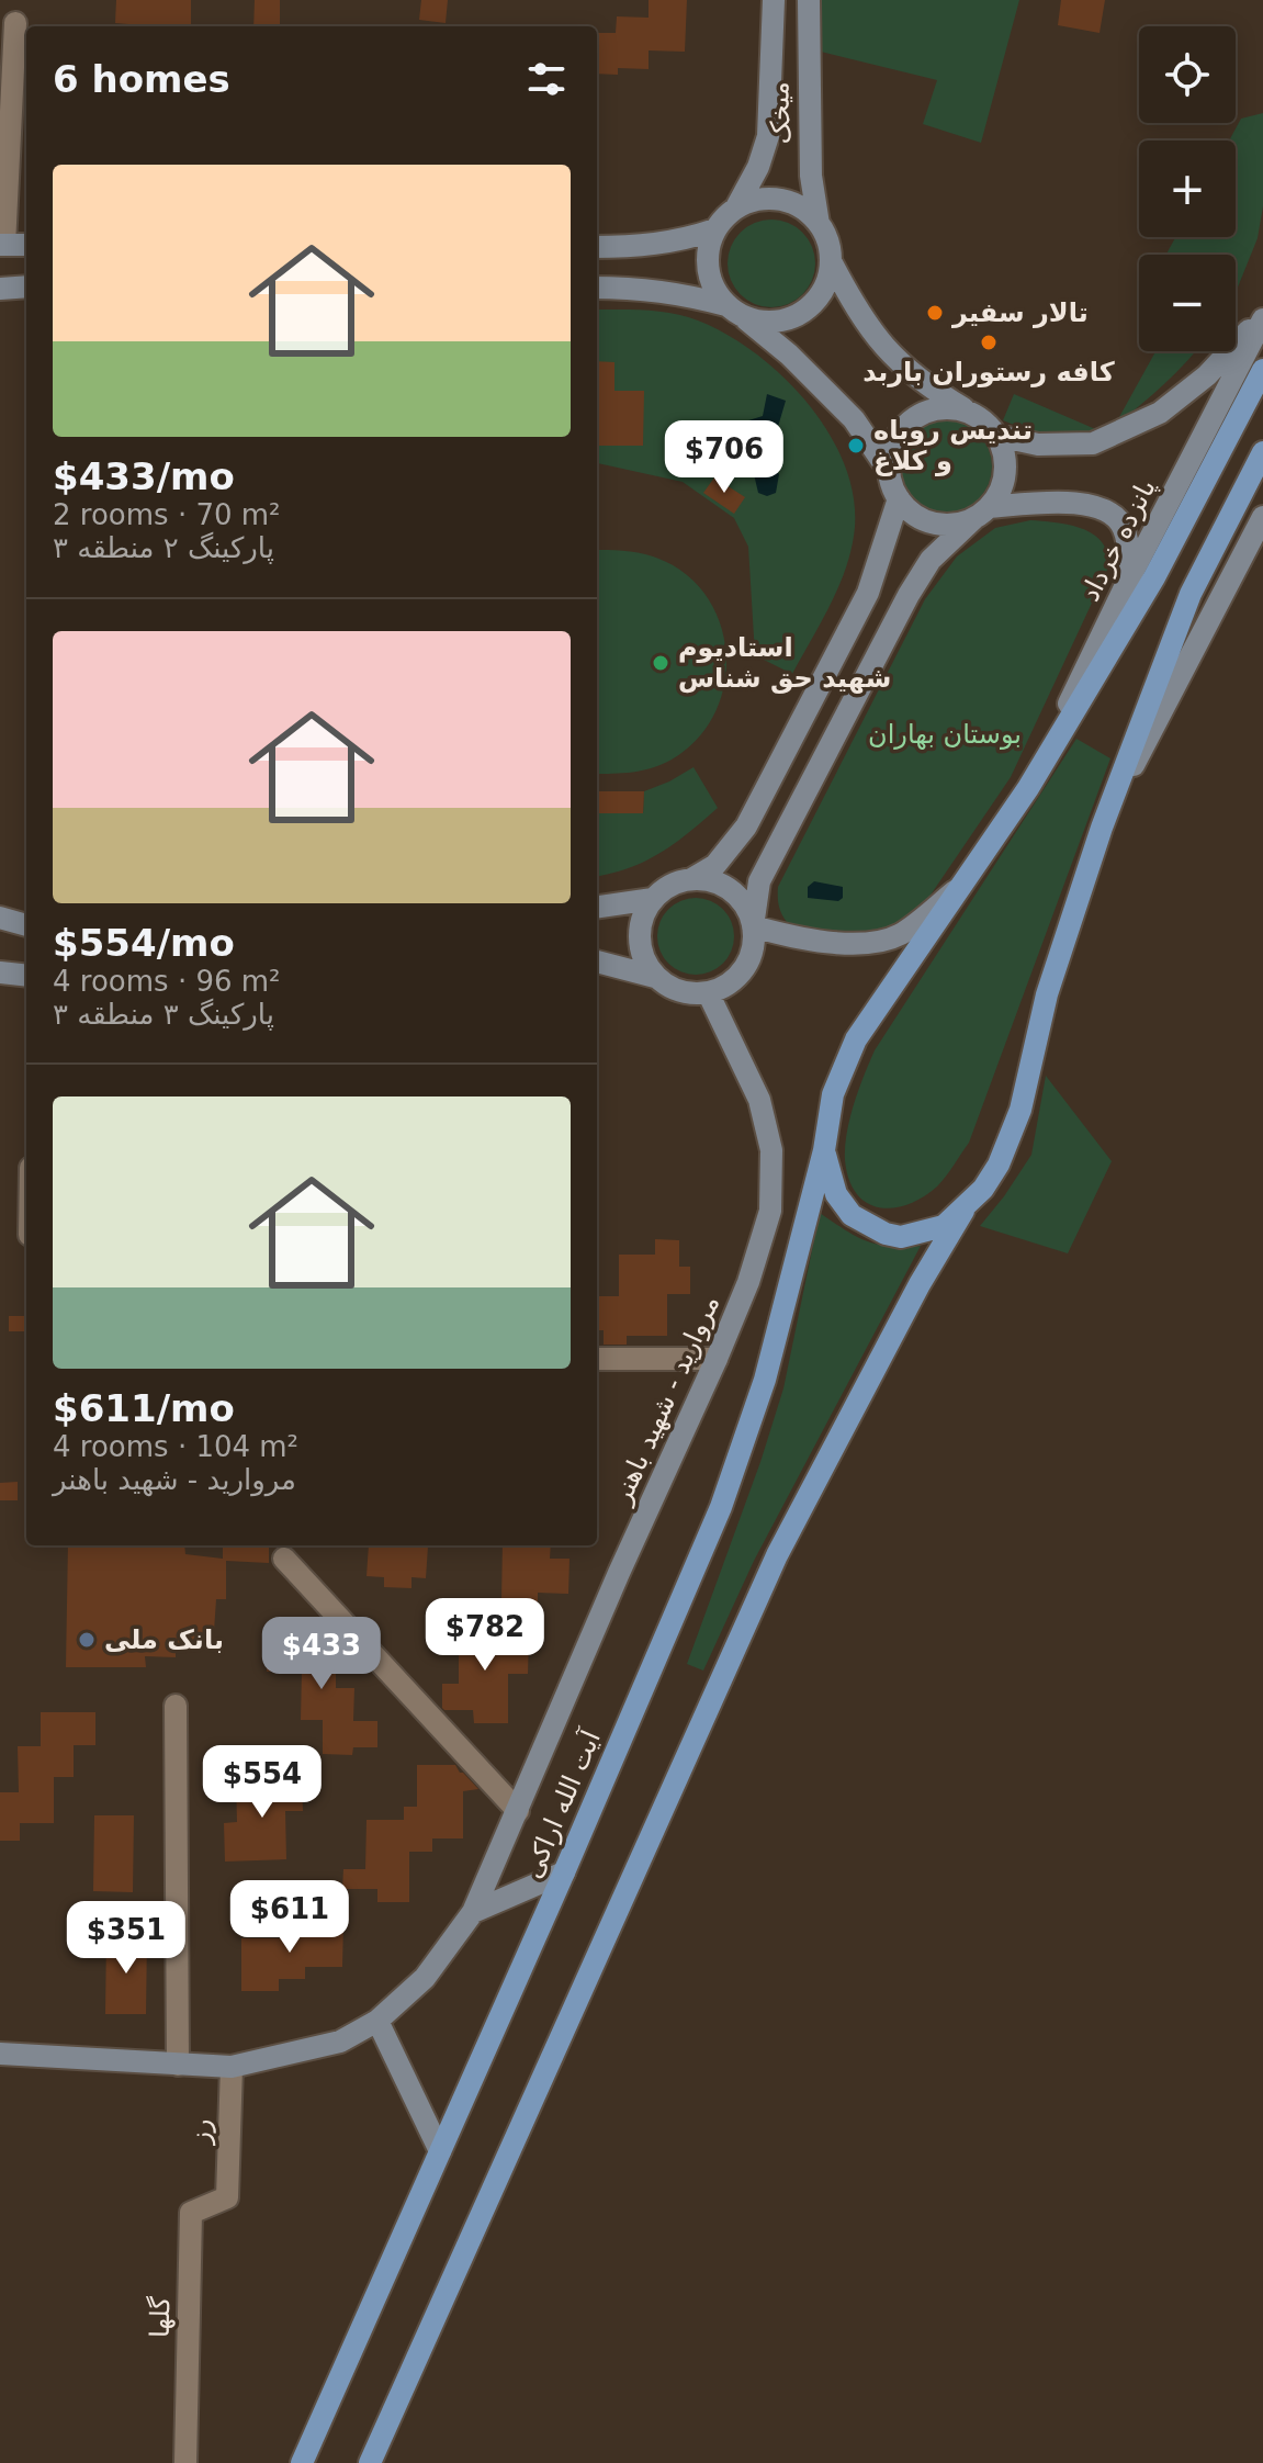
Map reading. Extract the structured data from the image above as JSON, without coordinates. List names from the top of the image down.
{
  "streets": {
    "main road": ["پانزده خرداد", "آیت الله اراکی"],
    "street": [
      "میخک",
      "مروارید - شهید باهنر",
      "رز",
      "گلها"
    ]
  },
  "crossings": [
    ["پانزده خرداد", "آیت الله اراکی"],
    ["مروارید - شهید باهنر", "رز"],
    ["رز", "گلها"]
  ],
  "parks": ["بوستان بهاران"],
  "places": [
    "تالار سفیر",
    "کافه رستوران باربد",
    "تندیس روباه و کلاغ",
    "استادیوم شهید حق شناس",
    "بانک ملی"
  ],
  "page": {
    "map_buttons": ["+", "−"],
    "heading": "6 homes",
    "list": [
      {
        "name": "$433/mo",
        "note": "2 rooms · 70 m² · پارکینگ ۲ منطقه ۳"
      },
      {
        "name": "$554/mo",
        "note": "4 rooms · 96 m² · پارکینگ ۳ منطقه ۳"
      },
      {
        "name": "$611/mo",
        "note": "4 rooms · 104 m² · مروارید - شهید باهنر"
      }
    ],
    "price": [
      "$706",
      "$782",
      "$433",
      "$554",
      "$611",
      "$351"
    ]
  }
}
